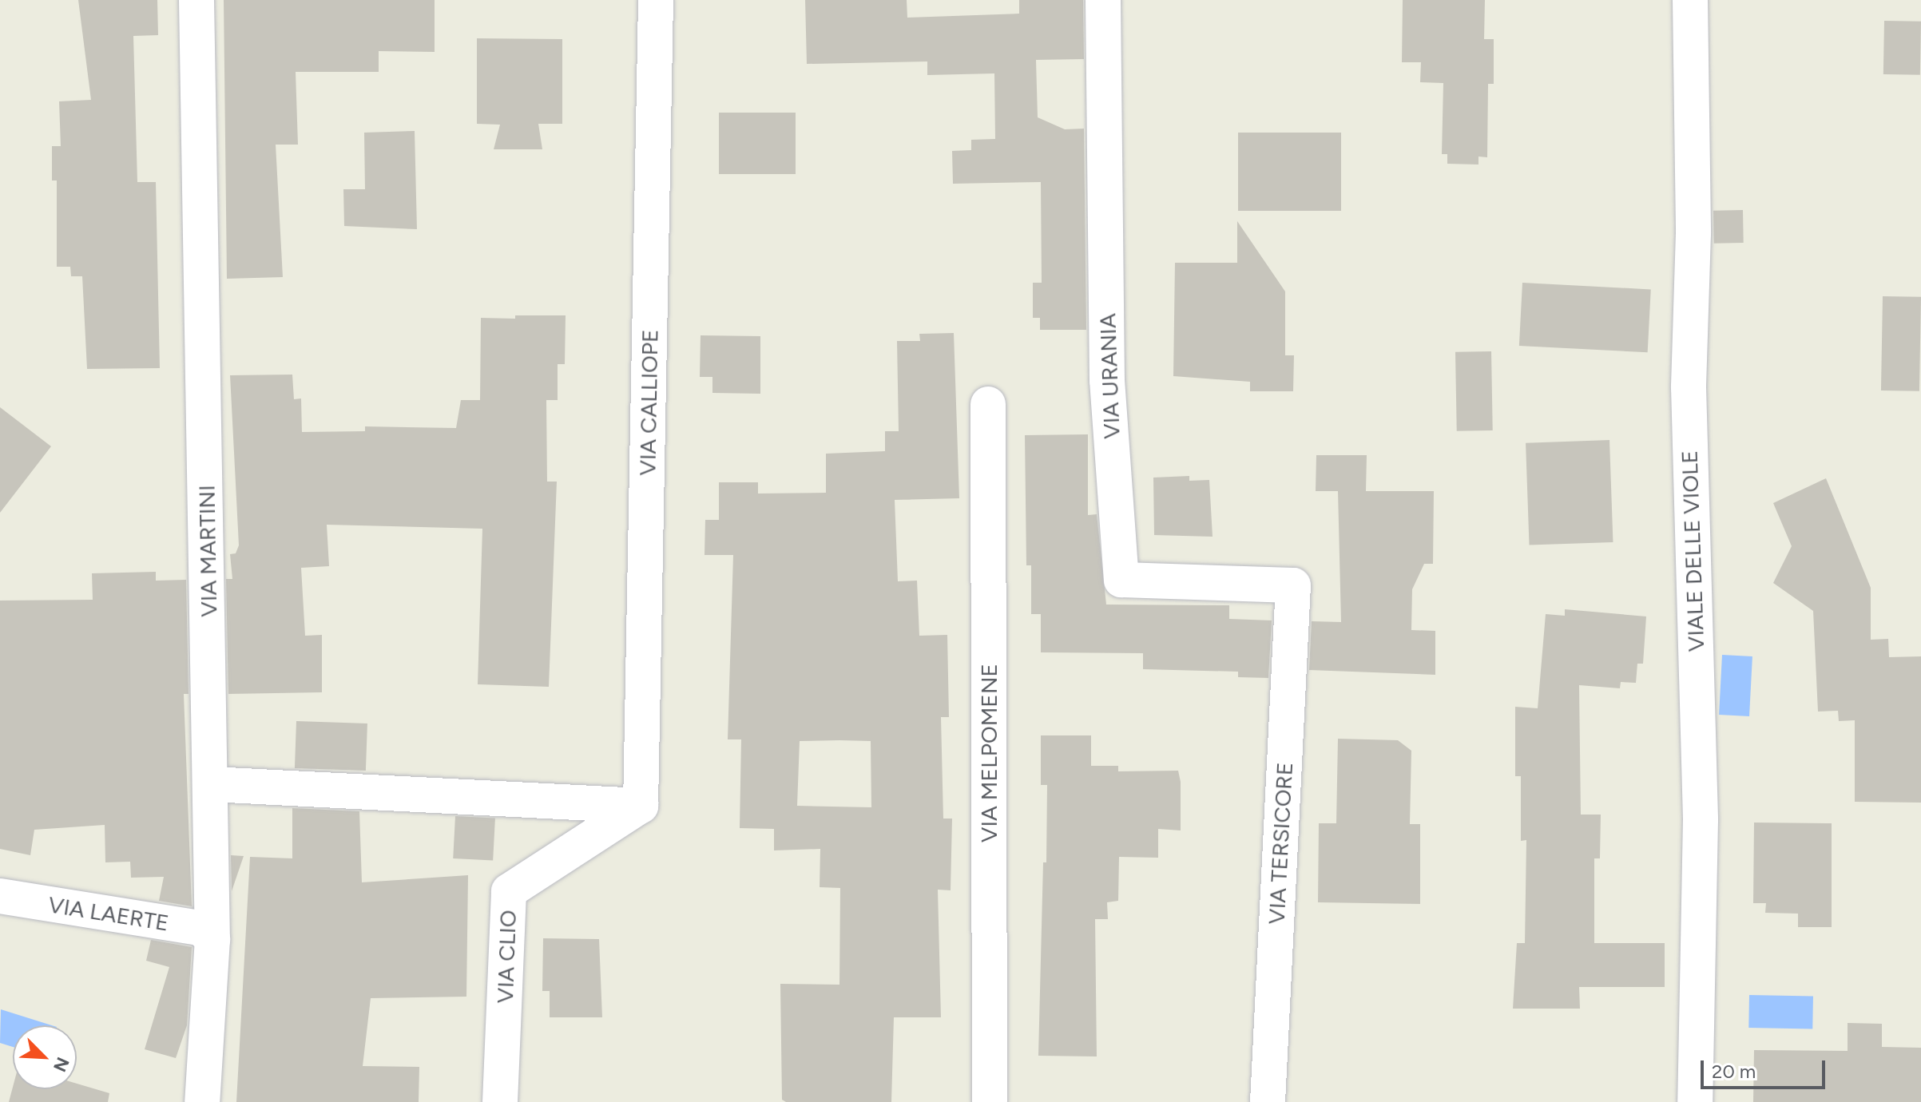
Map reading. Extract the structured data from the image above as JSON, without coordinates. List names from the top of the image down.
{
  "streets": {
    "street": [
      "VIA URANIA",
      "VIA CALLIOPE",
      "VIA MARTINI",
      "VIALE DELLE VIOLE",
      "VIA MELPOMENE",
      "VIA TERSICORE",
      "VIA LAERTE",
      "VIA CLIO"
    ]
  },
  "crossings": [
    ["VIA URANIA", "VIA TERSICORE"],
    ["VIA CALLIOPE", "VIA CLIO"],
    ["VIA MARTINI", "VIA LAERTE"]
  ],
  "scale_bar": "20 m",
  "north": "bottom right"
}
